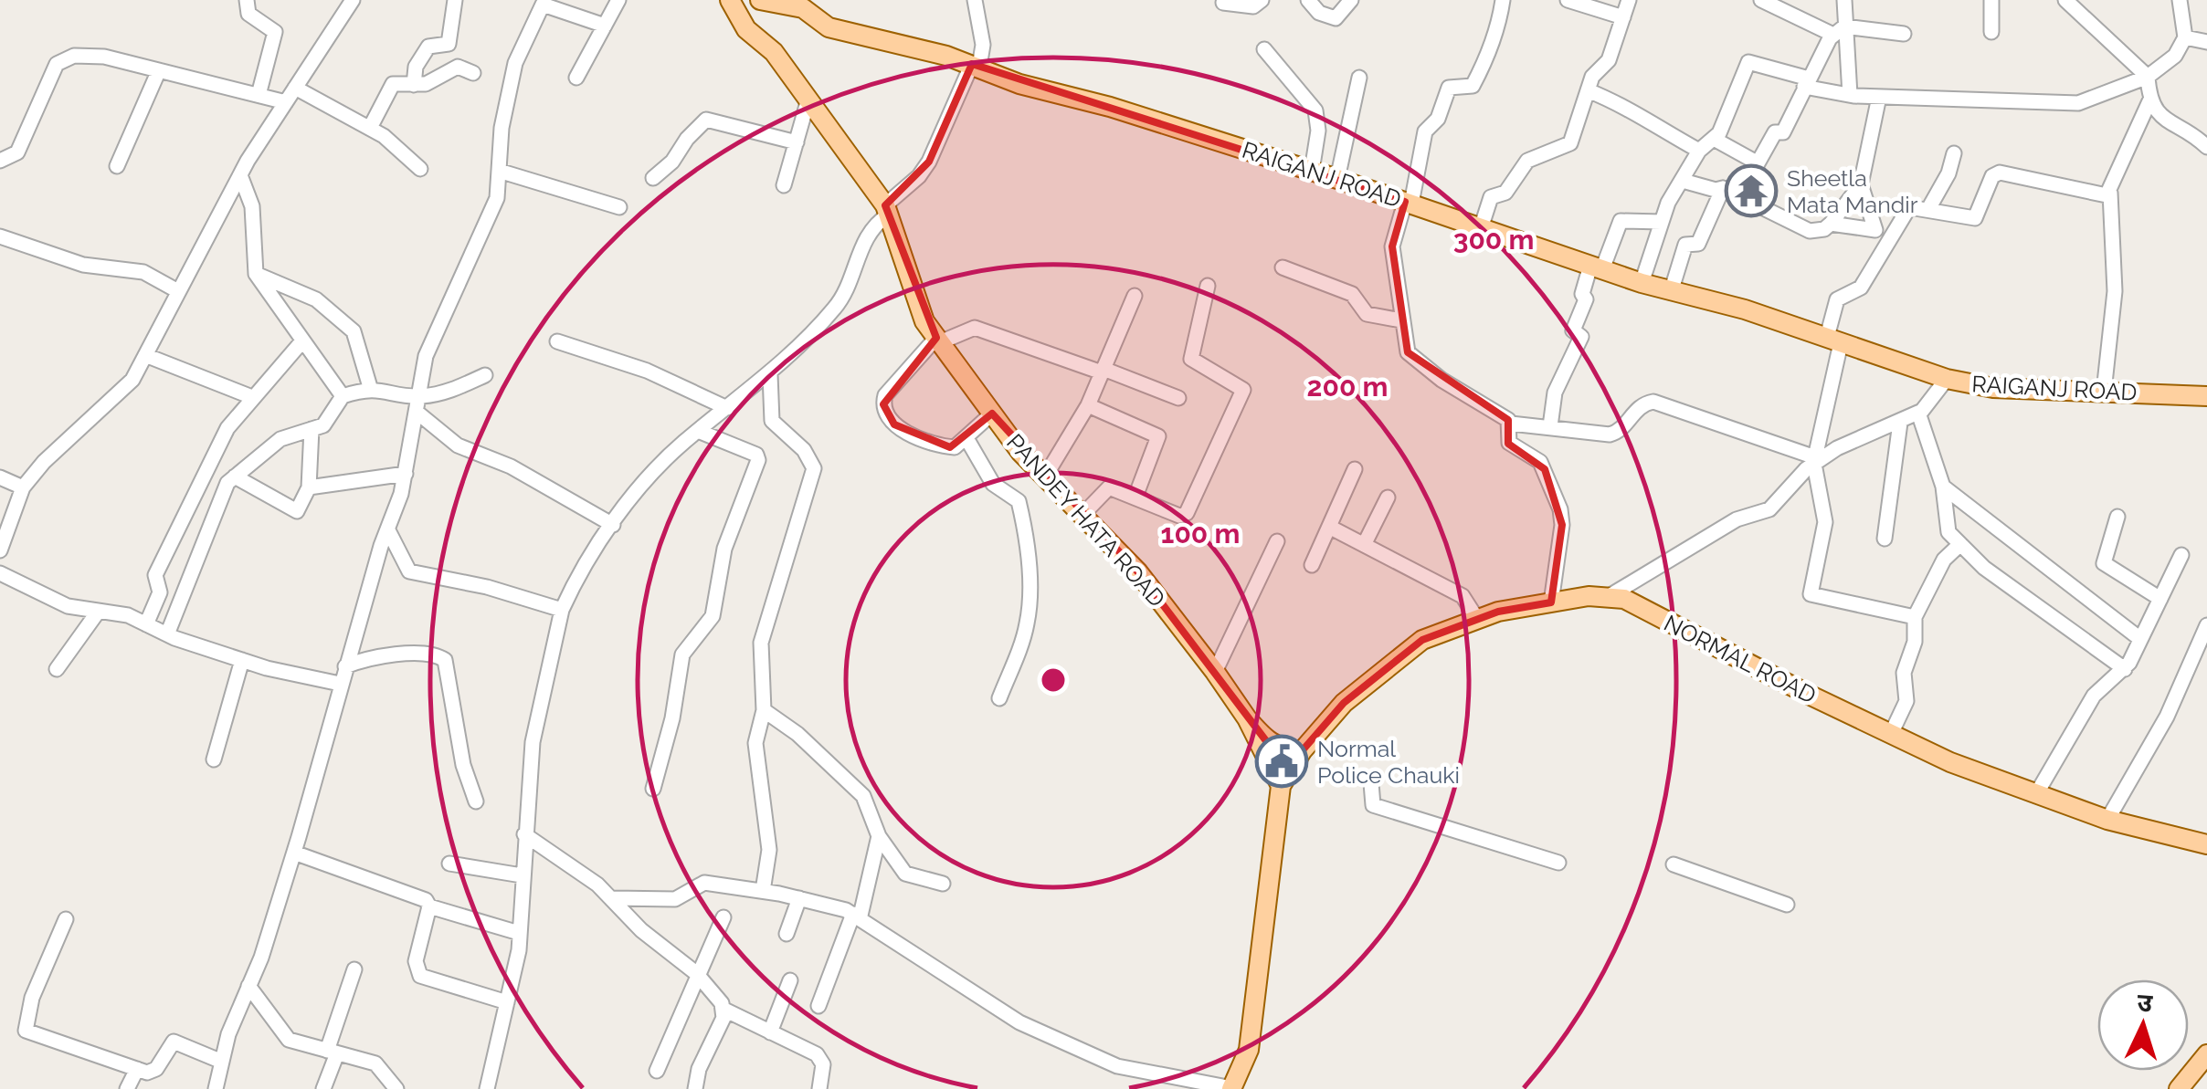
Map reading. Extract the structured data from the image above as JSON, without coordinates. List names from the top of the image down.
{
  "streets": {
    "main road": ["RAIGANJ ROAD", "PANDEY HATA ROAD", "NORMAL ROAD"]
  },
  "places": {
    "temple": ["Sheetla Mata Mandir"],
    "public building": ["Normal Police Chauki"]
  },
  "north": "top",
  "rings": ["300 m", "200 m", "100 m"]
}
